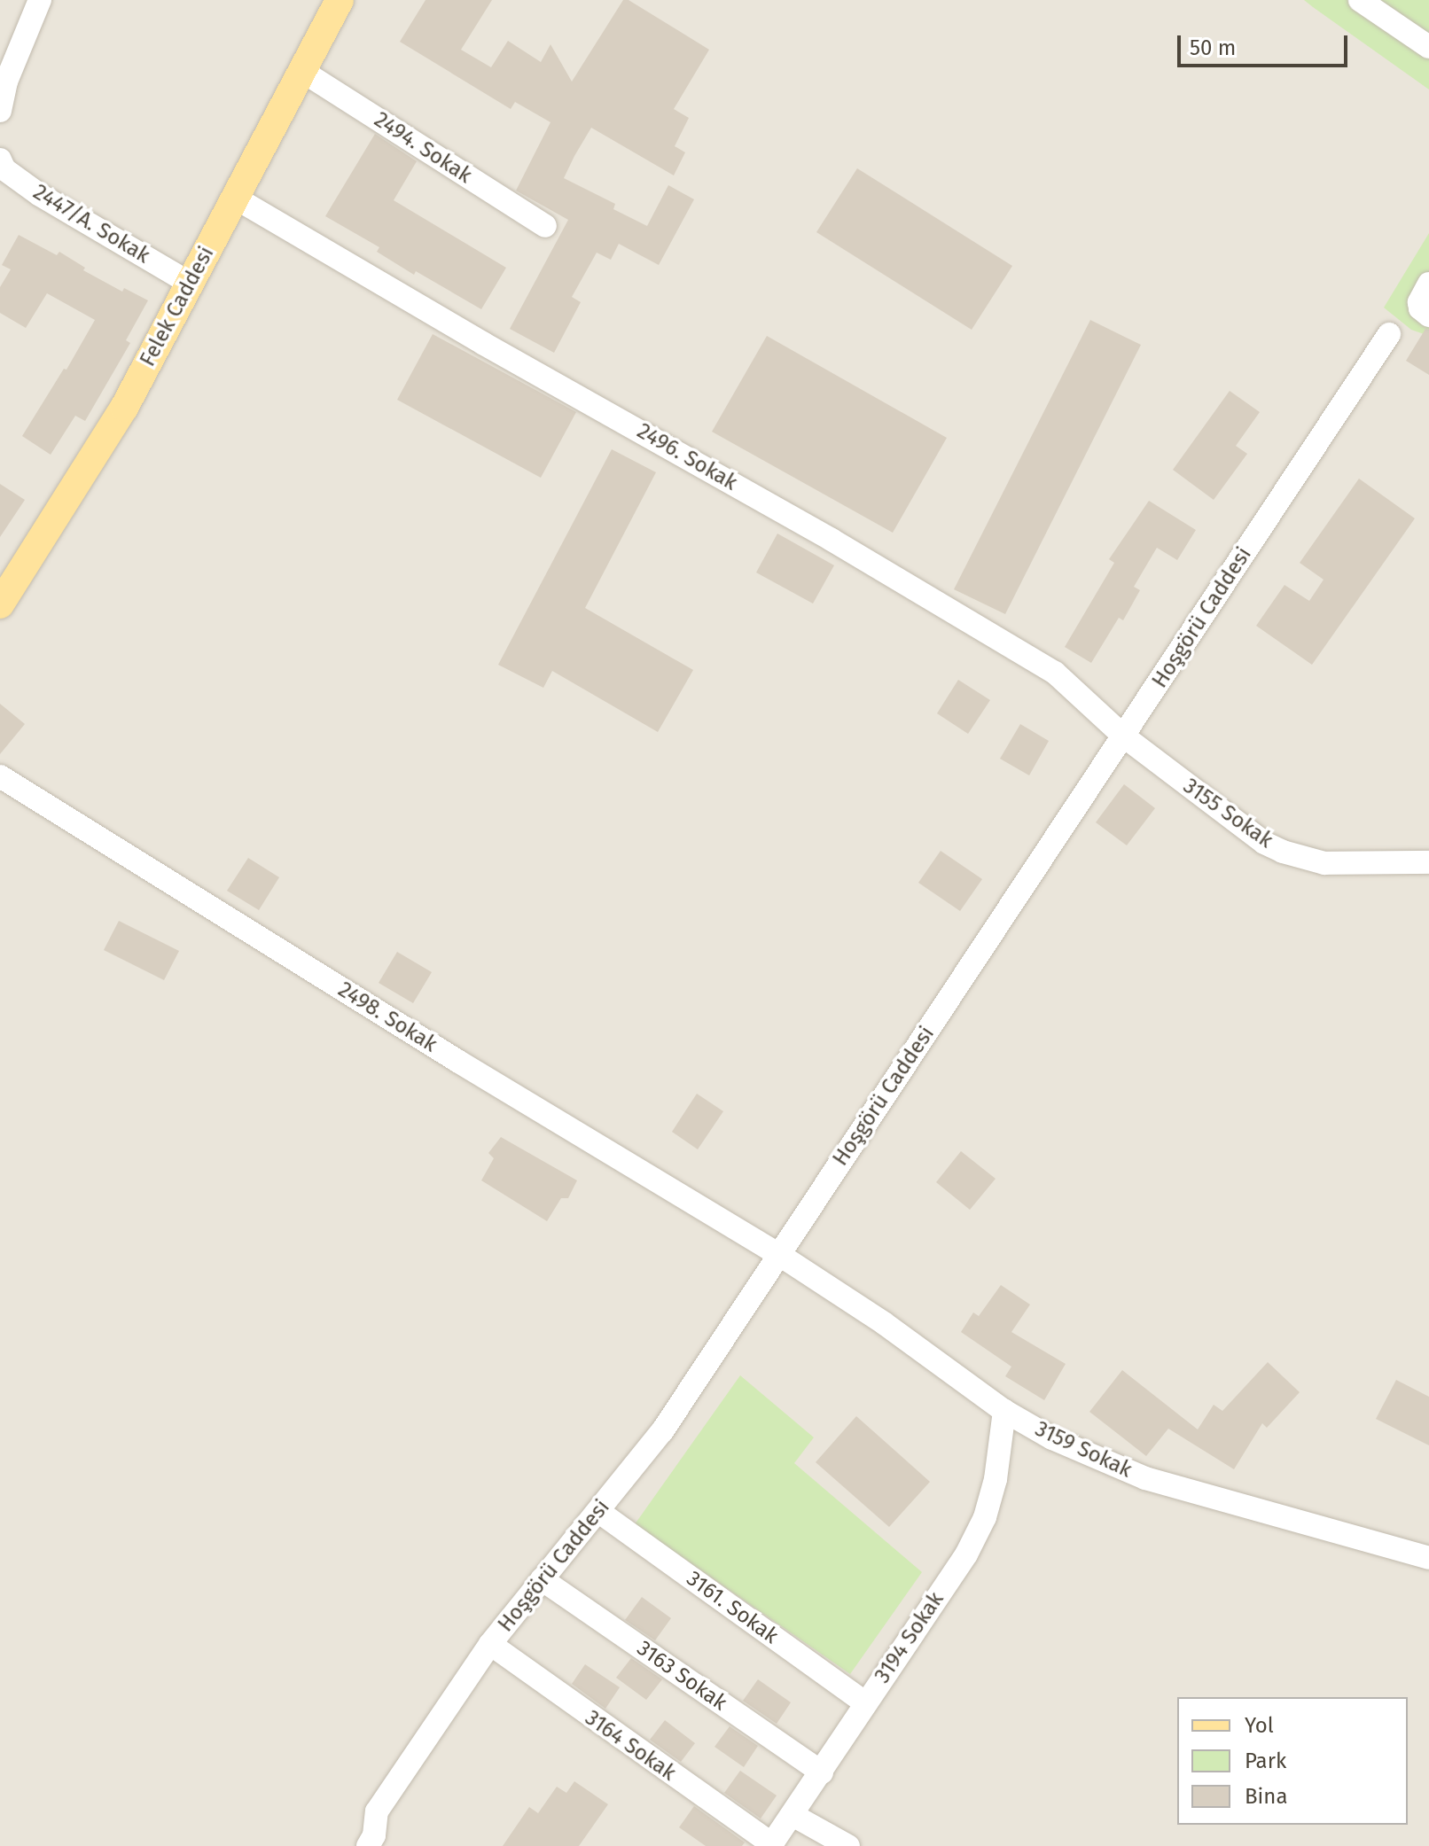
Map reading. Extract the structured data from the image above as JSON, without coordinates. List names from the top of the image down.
{
  "streets": {
    "main road": ["Felek Caddesi"],
    "street": [
      "2494. Sokak",
      "2447/A. Sokak",
      "2496. Sokak",
      "Hoşgörü Caddesi",
      "3155 Sokak",
      "2498. Sokak",
      "3159 Sokak",
      "3161. Sokak",
      "3194 Sokak",
      "3163 Sokak",
      "3164 Sokak"
    ]
  },
  "crossings": [
    ["2494. Sokak", "Felek Caddesi"],
    ["2447/A. Sokak", "Felek Caddesi"],
    ["Felek Caddesi", "2496. Sokak"],
    ["2496. Sokak", "Hoşgörü Caddesi"],
    ["2496. Sokak", "3155 Sokak"],
    ["Hoşgörü Caddesi", "3155 Sokak"],
    ["Hoşgörü Caddesi", "2498. Sokak"],
    ["Hoşgörü Caddesi", "3159 Sokak"],
    ["Hoşgörü Caddesi", "3161. Sokak"],
    ["Hoşgörü Caddesi", "3163 Sokak"],
    ["Hoşgörü Caddesi", "3164 Sokak"],
    ["2498. Sokak", "3159 Sokak"],
    ["3159 Sokak", "3194 Sokak"],
    ["3161. Sokak", "3194 Sokak"],
    ["3194 Sokak", "3163 Sokak"],
    ["3194 Sokak", "3164 Sokak"]
  ],
  "legend": ["Yol", "Park", "Bina"],
  "scale_bar": "50 m"
}
